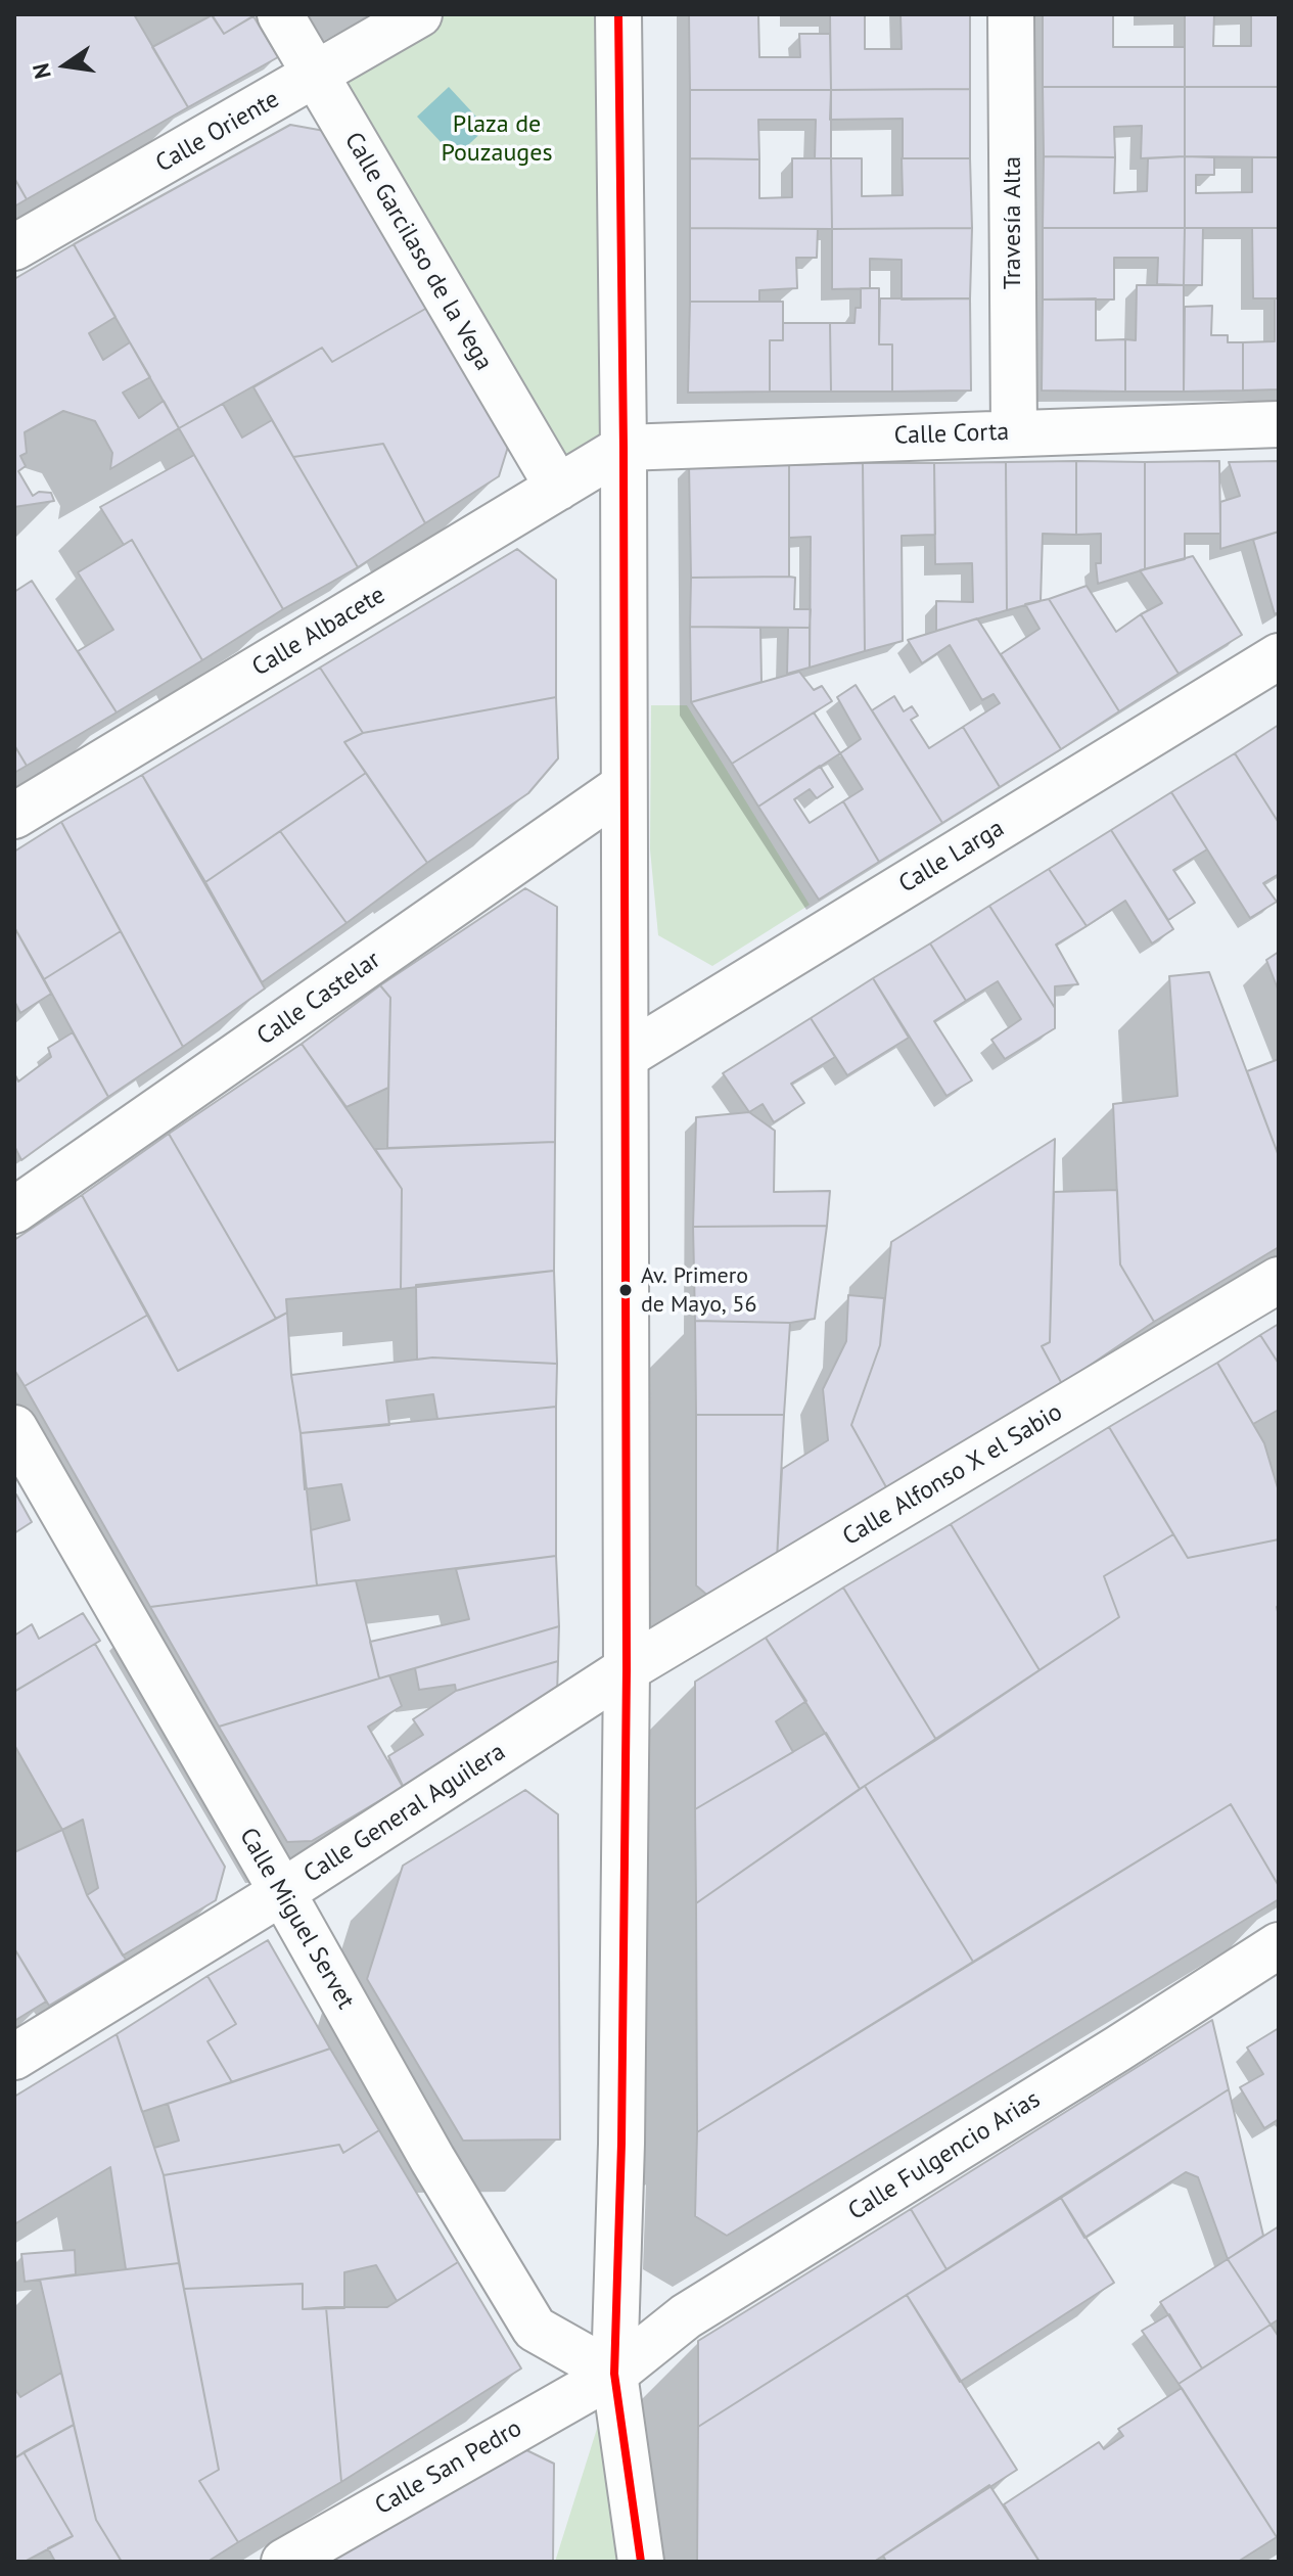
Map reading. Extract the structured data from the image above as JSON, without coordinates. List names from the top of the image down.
{
  "streets": {
    "street": [
      "Calle Oriente",
      "Travesía Alta",
      "Calle Garcilaso de la Vega",
      "Calle Corta",
      "Calle Albacete",
      "Calle Larga",
      "Calle Castelar",
      "Calle Alfonso X el Sabio",
      "Calle General Aguilera",
      "Calle Miguel Servet",
      "Calle Fulgencio Arias",
      "Calle San Pedro"
    ]
  },
  "crossings": [
    ["Calle Oriente", "Calle Garcilaso de la Vega"],
    ["Travesía Alta", "Calle Corta"],
    ["Calle Garcilaso de la Vega", "Calle Albacete"],
    ["Calle Corta", "Calle Albacete"],
    ["Calle Alfonso X el Sabio", "Calle General Aguilera"],
    ["Calle General Aguilera", "Calle Miguel Servet"],
    ["Calle Miguel Servet", "Calle Fulgencio Arias"],
    ["Calle Miguel Servet", "Calle San Pedro"],
    ["Calle Fulgencio Arias", "Calle San Pedro"]
  ],
  "parks": ["Plaza de Pouzauges"],
  "places": ["Av. Primero de Mayo, 56"],
  "north": "left"
}
